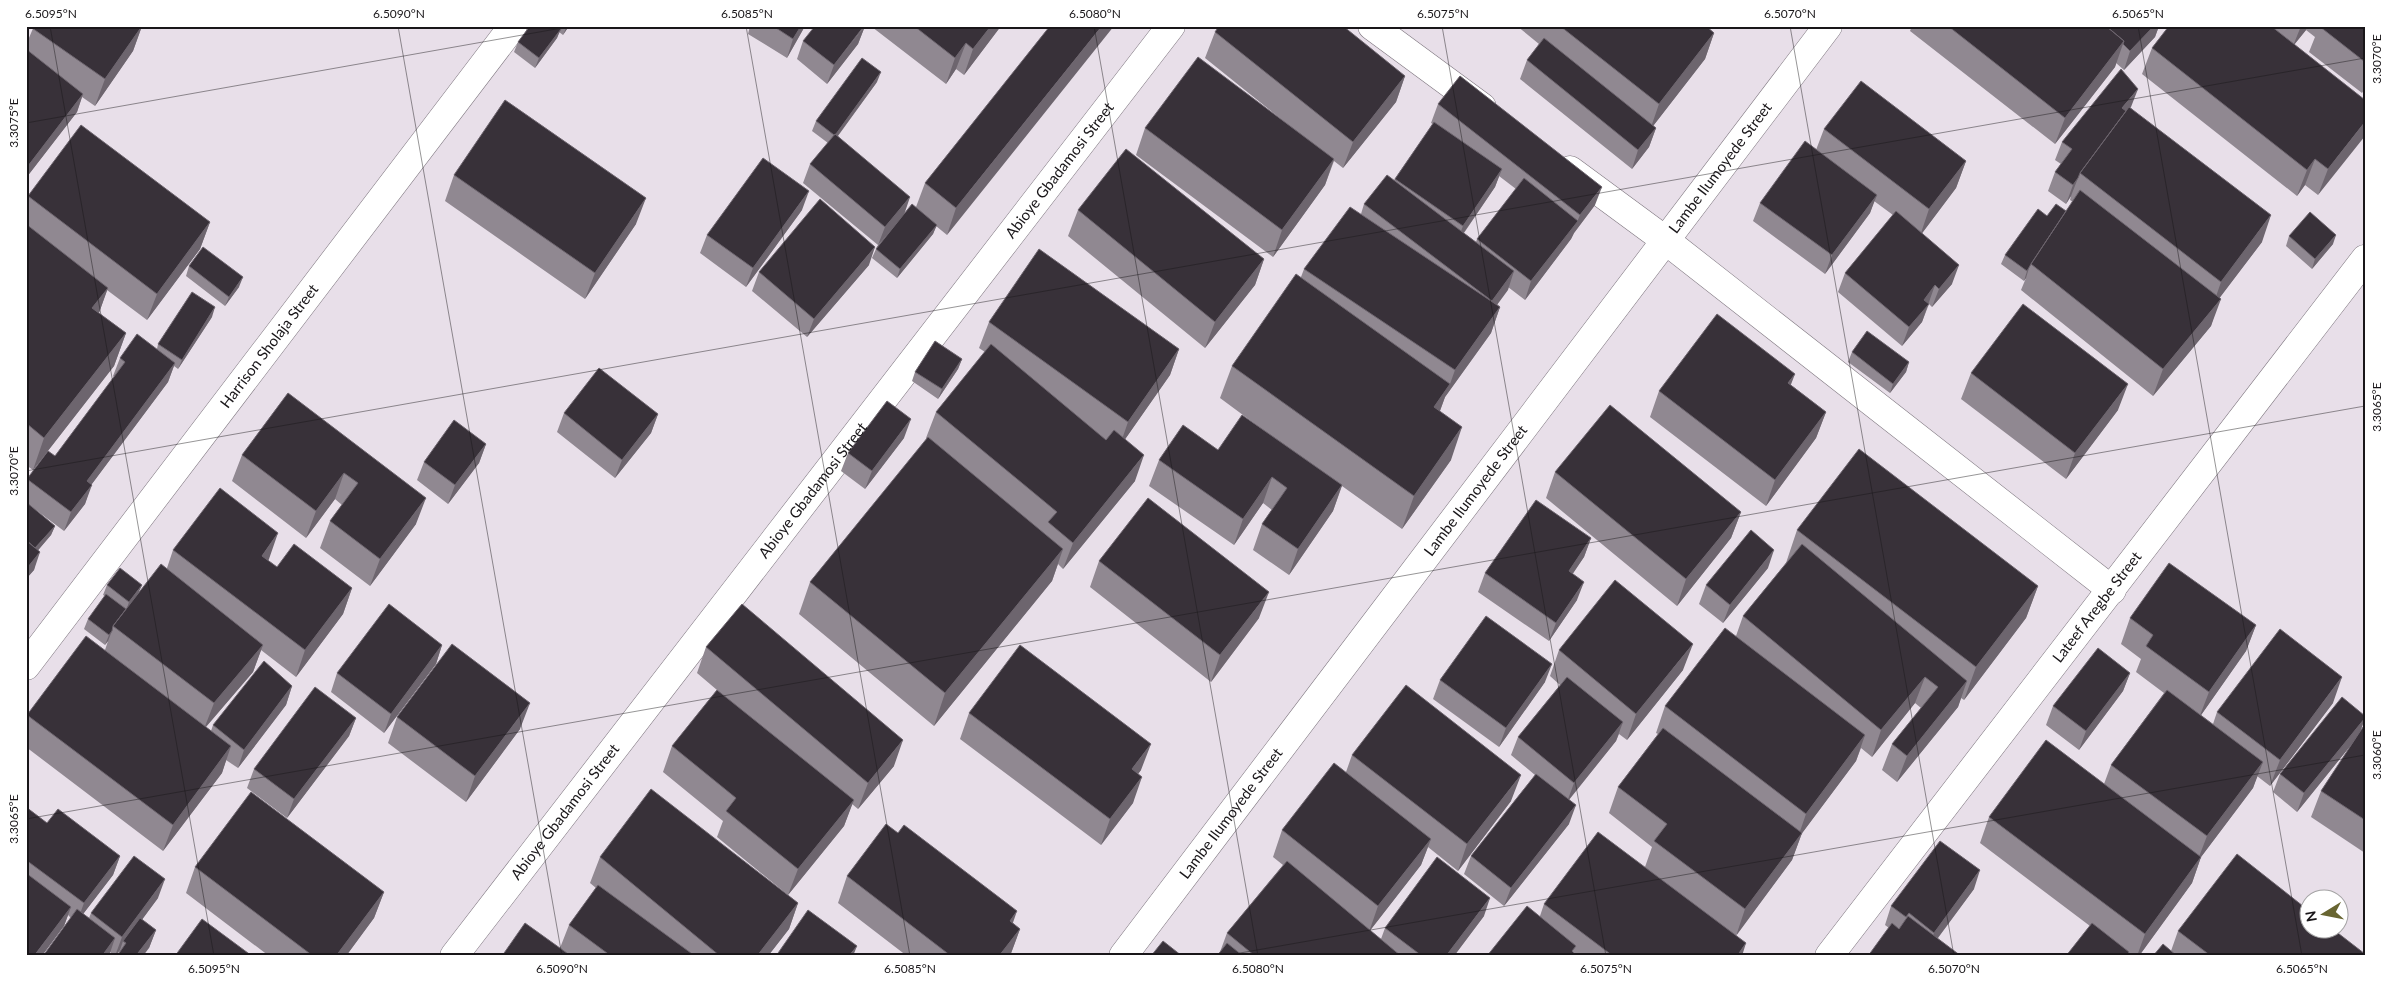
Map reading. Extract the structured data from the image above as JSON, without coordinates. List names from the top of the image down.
{
  "streets": {
    "street": [
      "Lambe Ilumoyede Street",
      "Abioye Gbadamosi Street",
      "Harrison Sholaja Street",
      "Lateef Aregbe Street"
    ]
  },
  "north": "left",
  "coordinates": [
    "6.5095°N",
    "6.5090°N",
    "6.5085°N",
    "6.5080°N",
    "6.5075°N",
    "6.5070°N",
    "6.5065°N",
    "3.3070°E",
    "3.3075°E",
    "3.3065°E",
    "3.3060°E"
  ]
}
